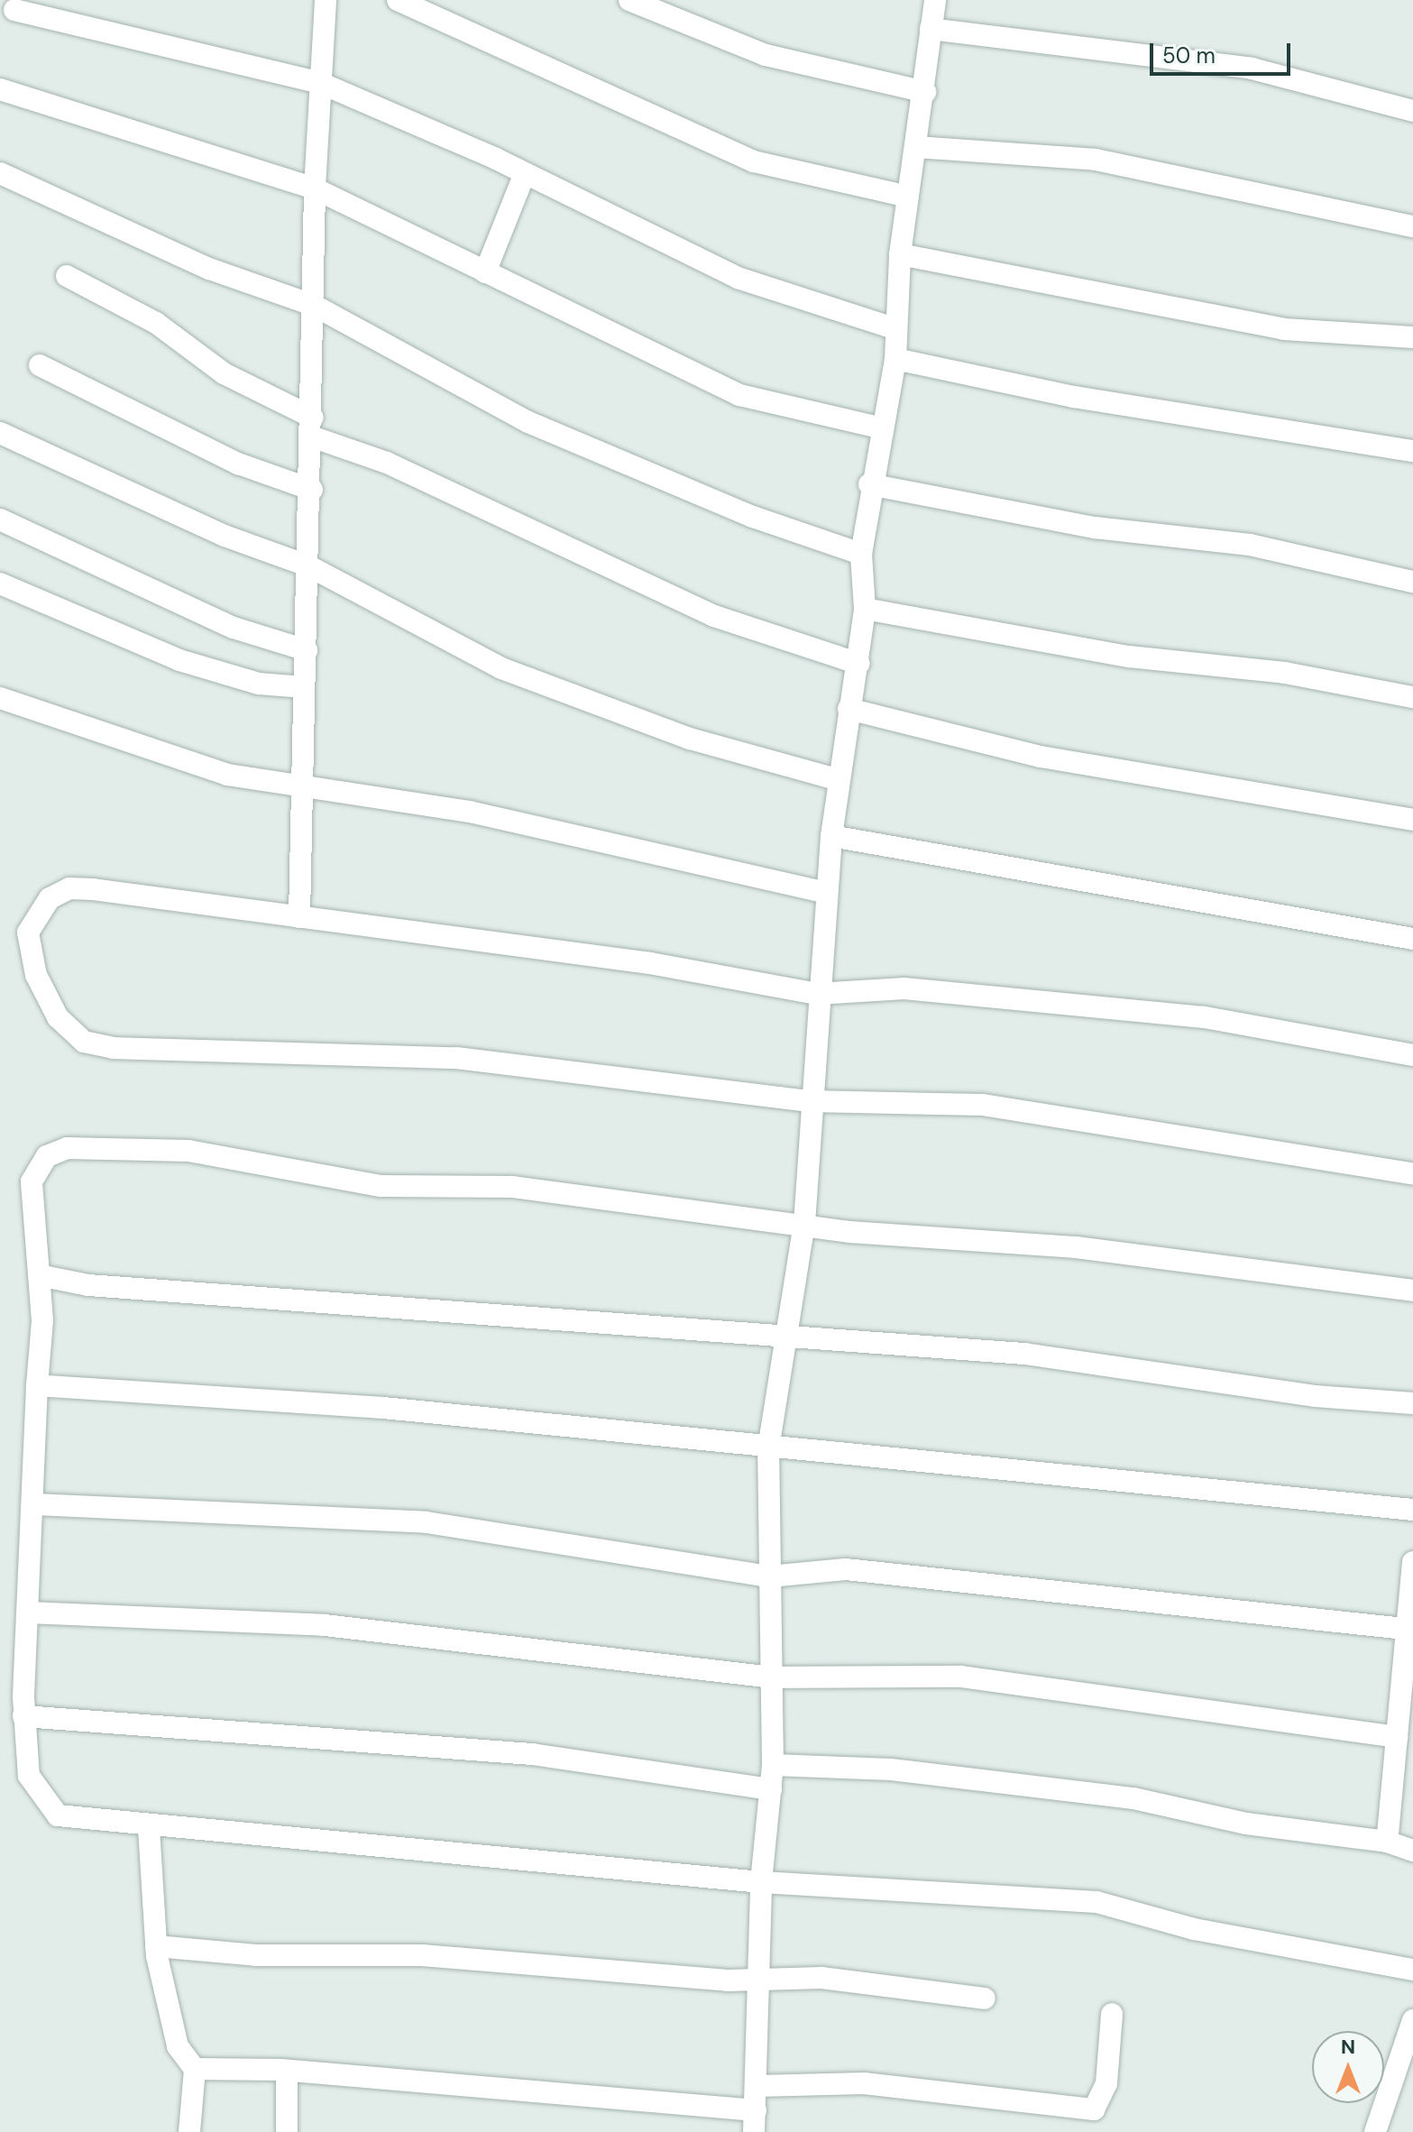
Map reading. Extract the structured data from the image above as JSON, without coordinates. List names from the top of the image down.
{
  "scale_bar": "50 m",
  "north": "top"
}
